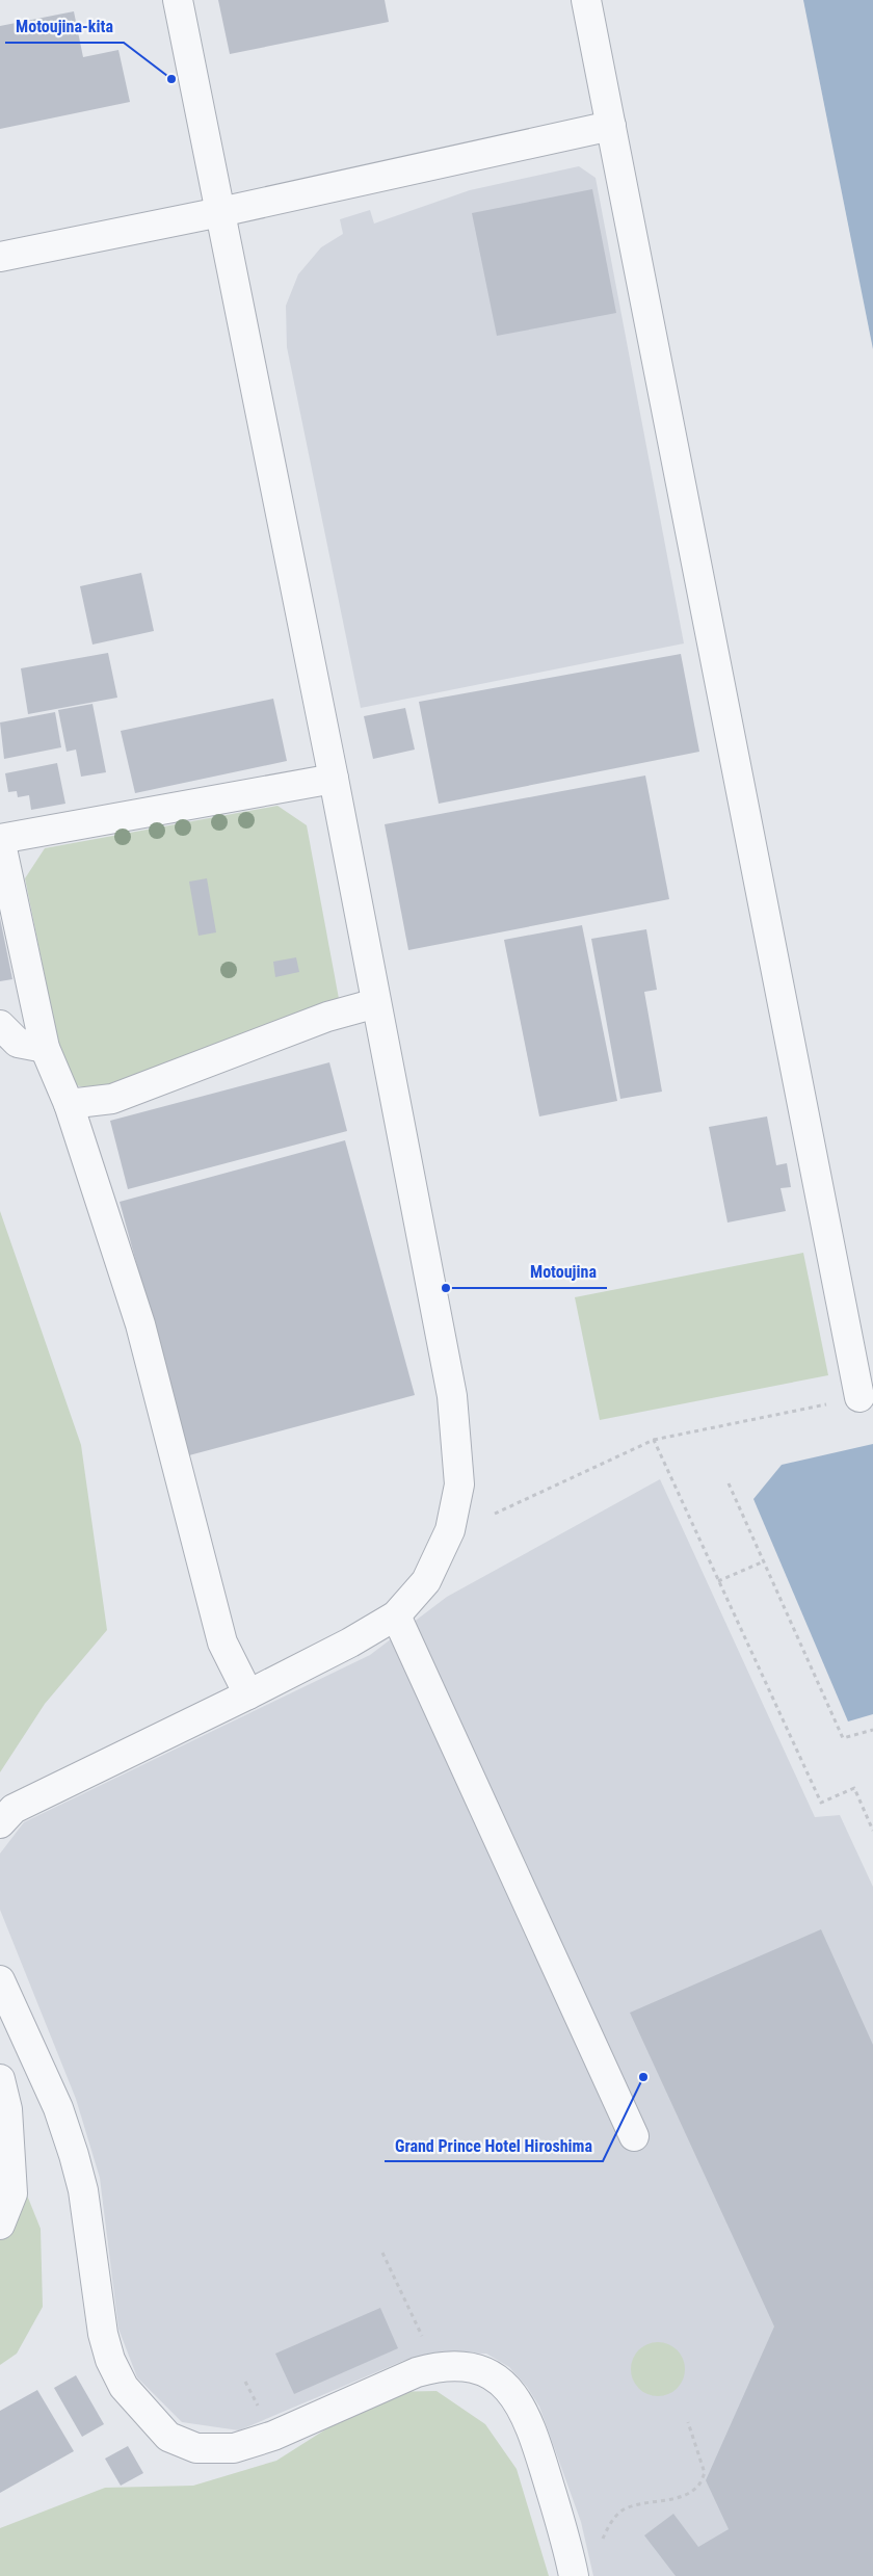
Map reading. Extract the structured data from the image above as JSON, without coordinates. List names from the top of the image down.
{
  "places": ["Motoujina-kita", "Motoujina", "Grand Prince Hotel Hiroshima"]
}
